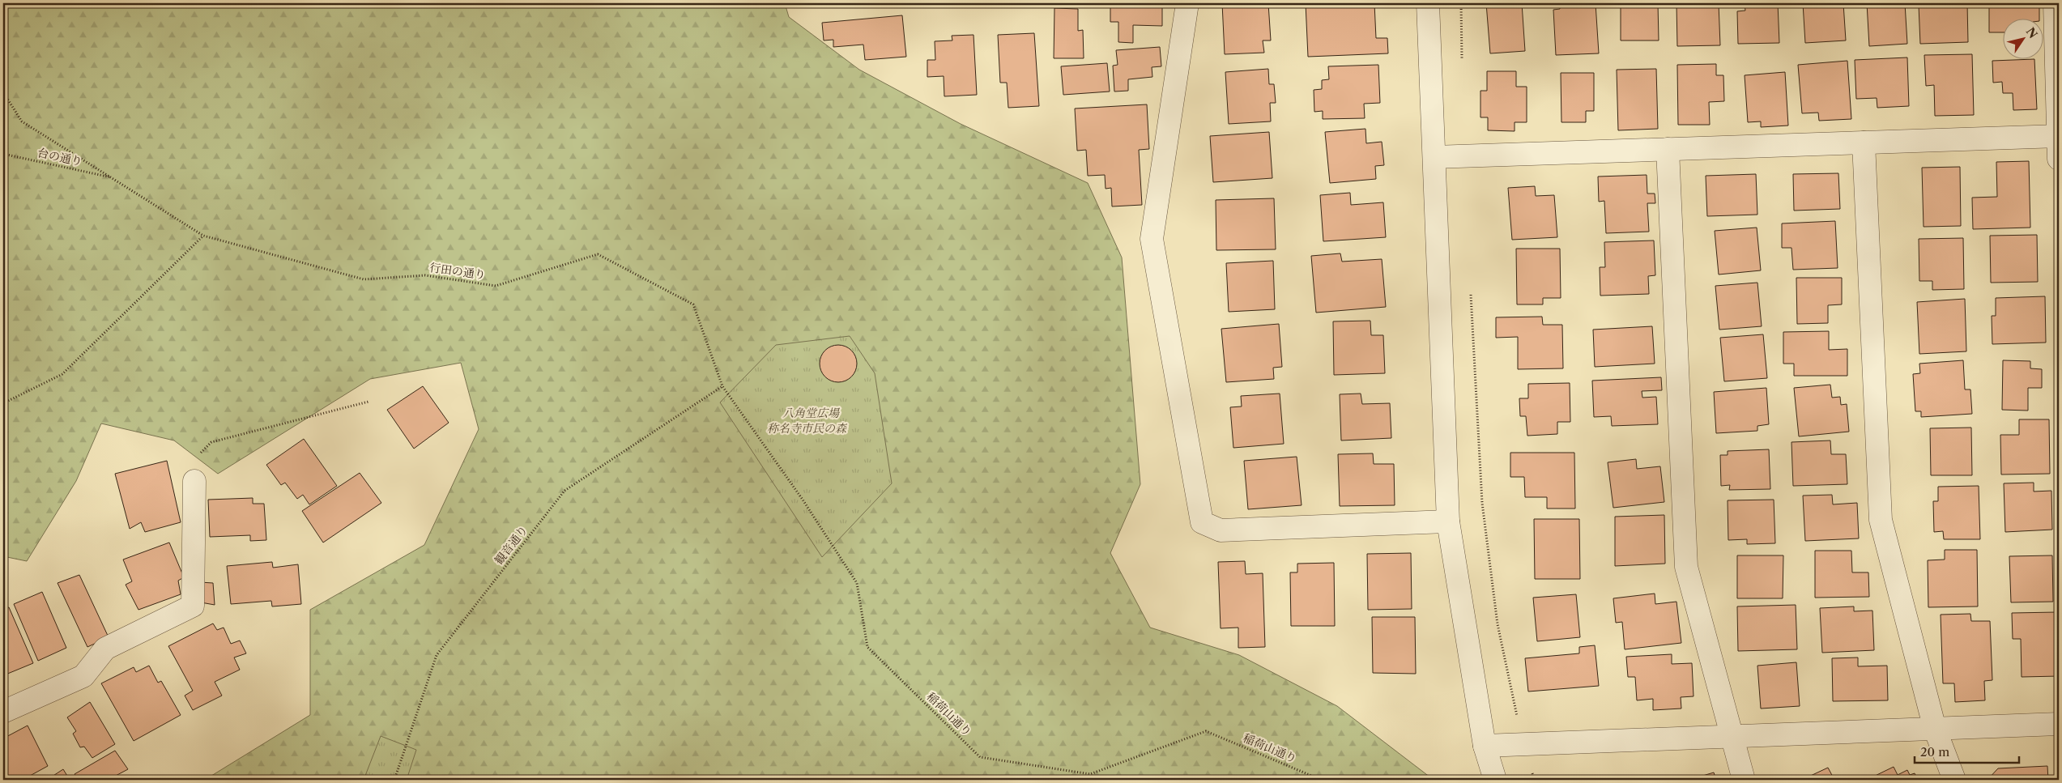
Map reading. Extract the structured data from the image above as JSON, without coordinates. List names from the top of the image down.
{
  "streets": {
    "path": [
      "台の通り",
      "行田の通り",
      "観音通り",
      "稲荷山通り"
    ]
  },
  "crossings": [
    ["台の通り", "行田の通り"],
    ["行田の通り", "観音通り"],
    ["行田の通り", "稲荷山通り"],
    ["観音通り", "稲荷山通り"]
  ],
  "parks": ["八角堂広場", "称名寺市民の森"],
  "scale_bar": "20 m",
  "north": "top right"
}
